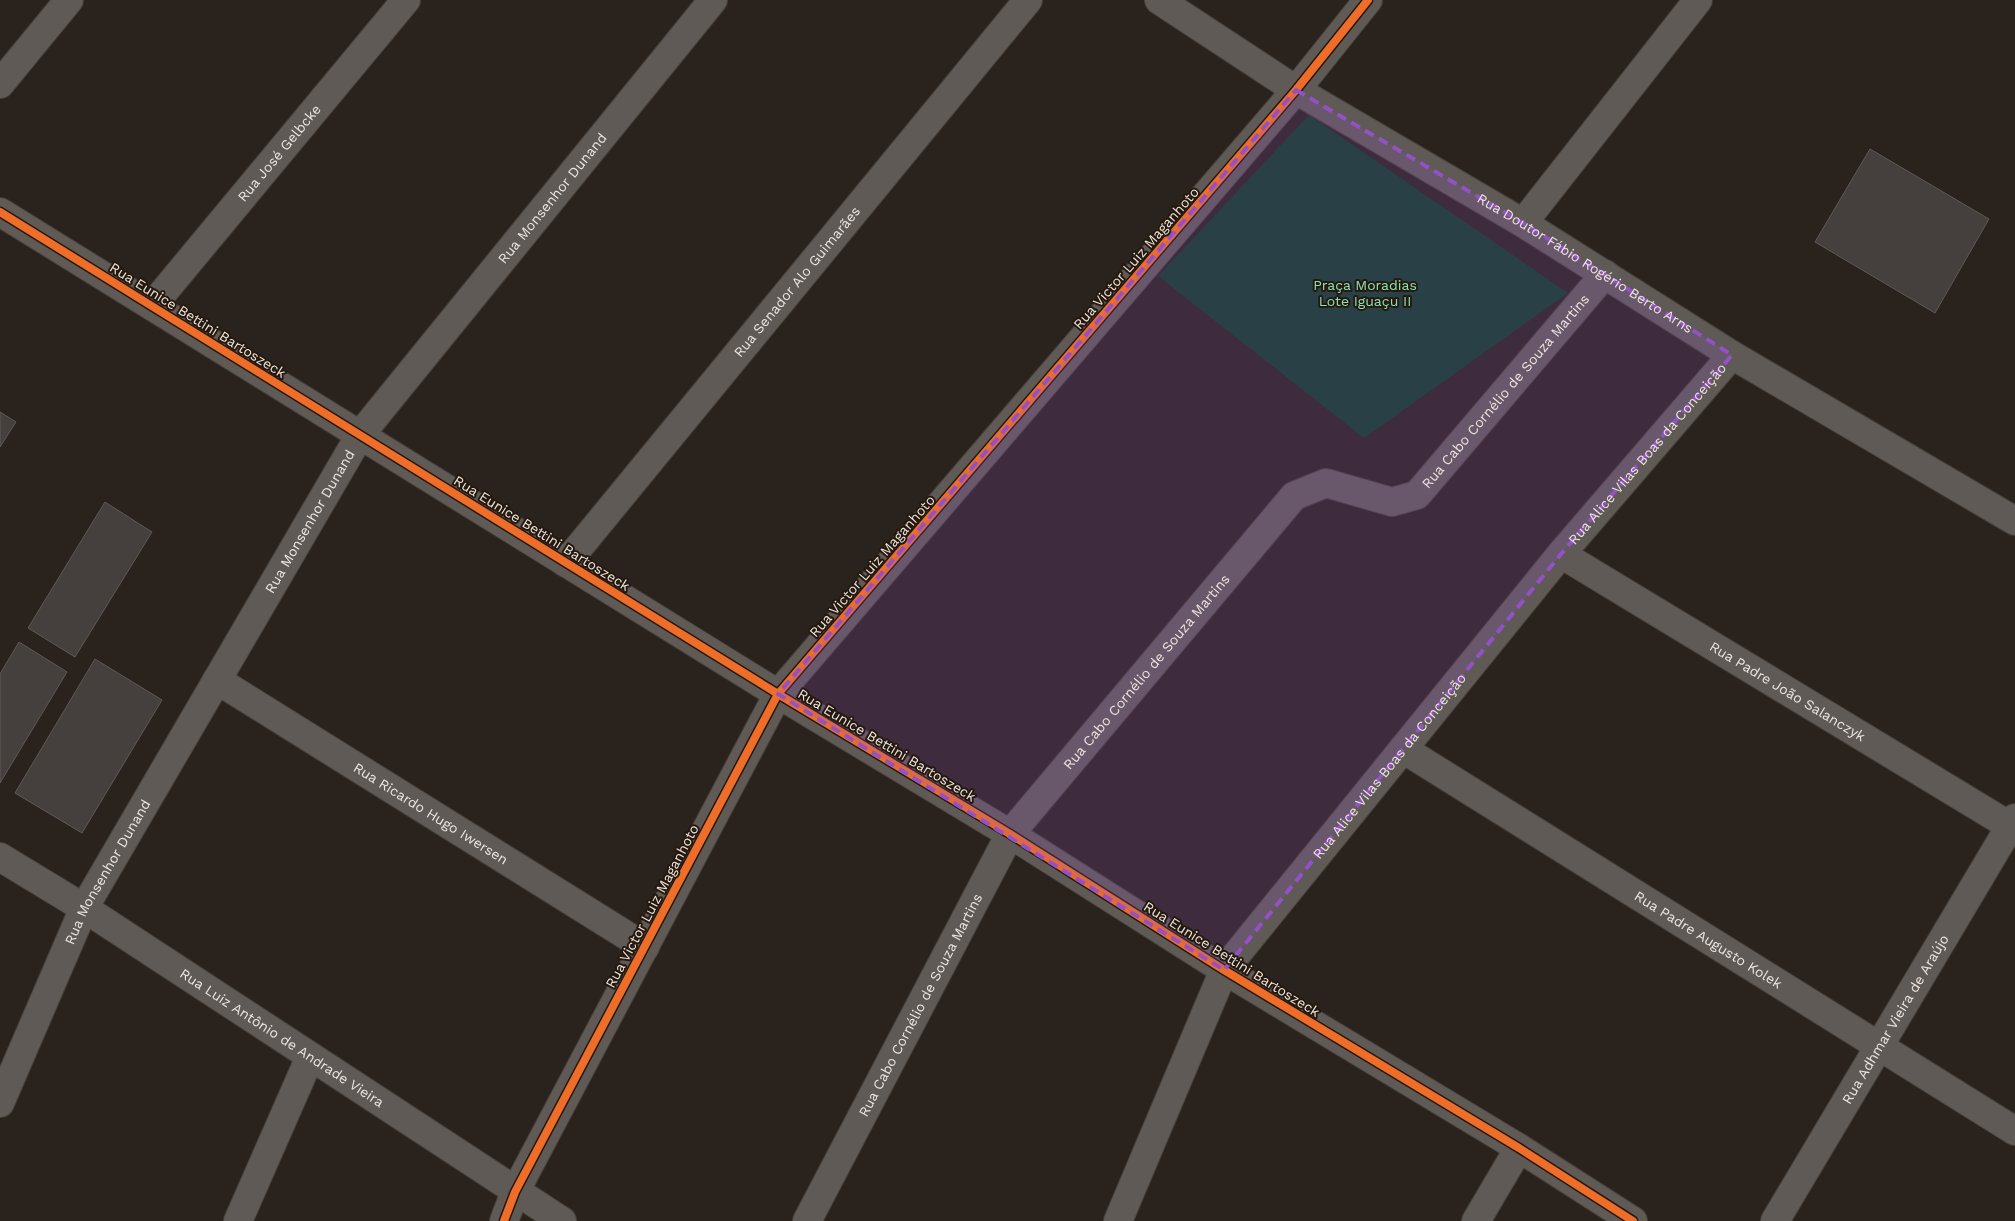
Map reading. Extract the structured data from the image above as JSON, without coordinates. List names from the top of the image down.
{
  "streets": {
    "street": [
      "Rua José Gelbcke",
      "Rua Monsenhor Dunand",
      "Rua Victor Luiz Maganhoto",
      "Rua Doutor Fábio Rogério Berto Arns",
      "Rua Senador Alo Guimarães",
      "Rua Eunice Bettini Bartoszeck",
      "Rua Cabo Cornélio de Souza Martins",
      "Rua Alice Vilas Boas da Conceição",
      "Rua Padre João Salanczyk",
      "Rua Ricardo Hugo Iwersen",
      "Rua Padre Augusto Kolek",
      "Rua Adhmar Vieira de Araújo",
      "Rua Luiz Antônio de Andrade Vieira"
    ]
  },
  "crossings": [
    ["Rua José Gelbcke", "Rua Eunice Bettini Bartoszeck"],
    ["Rua Monsenhor Dunand", "Rua Eunice Bettini Bartoszeck"],
    ["Rua Monsenhor Dunand", "Rua Ricardo Hugo Iwersen"],
    ["Rua Monsenhor Dunand", "Rua Luiz Antônio de Andrade Vieira"],
    ["Rua Victor Luiz Maganhoto", "Rua Doutor Fábio Rogério Berto Arns"],
    ["Rua Victor Luiz Maganhoto", "Rua Eunice Bettini Bartoszeck"],
    ["Rua Victor Luiz Maganhoto", "Rua Ricardo Hugo Iwersen"],
    ["Rua Victor Luiz Maganhoto", "Rua Luiz Antônio de Andrade Vieira"],
    ["Rua Doutor Fábio Rogério Berto Arns", "Rua Cabo Cornélio de Souza Martins"],
    ["Rua Doutor Fábio Rogério Berto Arns", "Rua Alice Vilas Boas da Conceição"],
    ["Rua Senador Alo Guimarães", "Rua Eunice Bettini Bartoszeck"],
    ["Rua Eunice Bettini Bartoszeck", "Rua Cabo Cornélio de Souza Martins"],
    ["Rua Eunice Bettini Bartoszeck", "Rua Alice Vilas Boas da Conceição"],
    ["Rua Alice Vilas Boas da Conceição", "Rua Padre João Salanczyk"],
    ["Rua Alice Vilas Boas da Conceição", "Rua Padre Augusto Kolek"],
    ["Rua Padre João Salanczyk", "Rua Adhmar Vieira de Araújo"],
    ["Rua Padre Augusto Kolek", "Rua Adhmar Vieira de Araújo"]
  ],
  "parks": ["Praça Moradias Lote Iguaçu II"]
}
